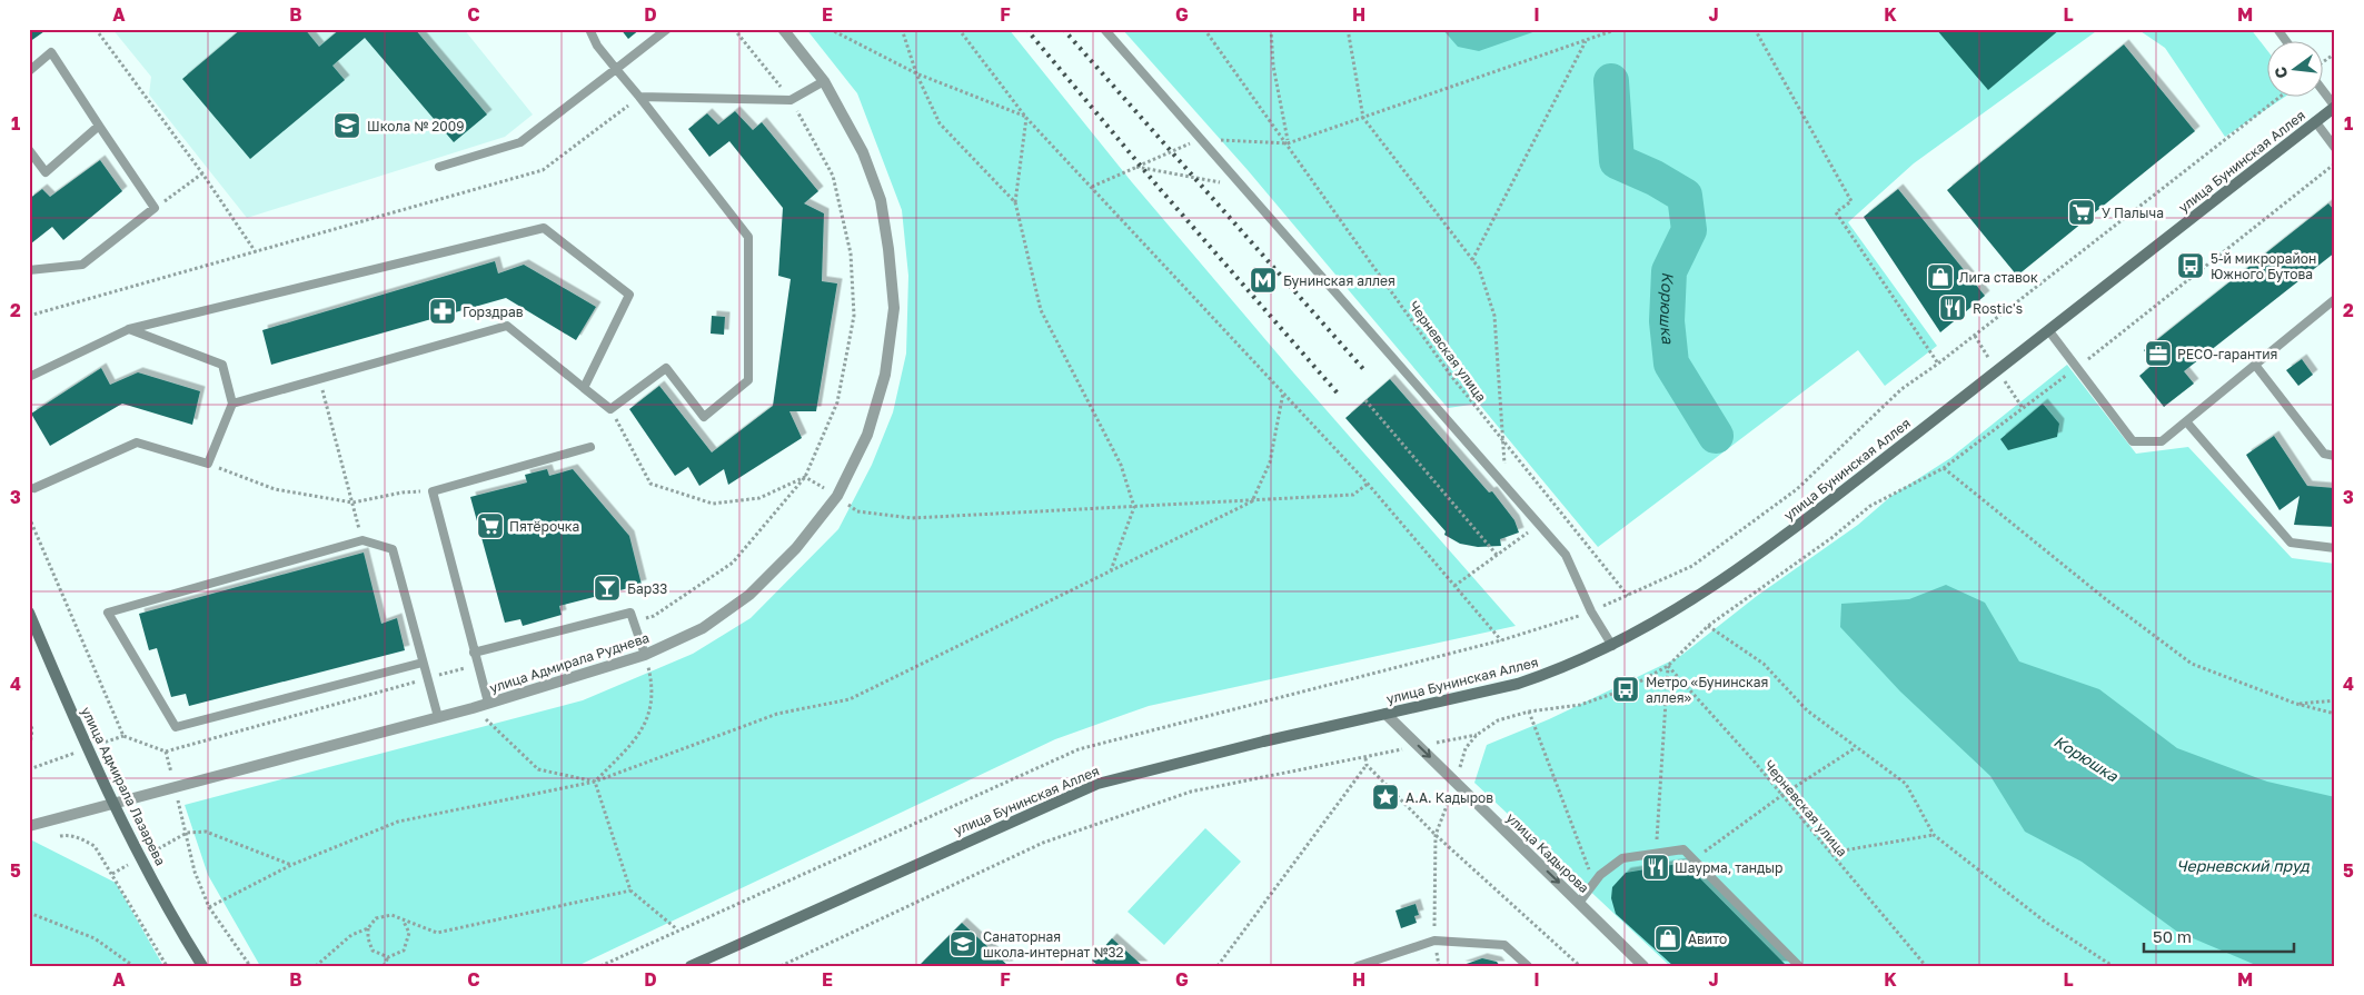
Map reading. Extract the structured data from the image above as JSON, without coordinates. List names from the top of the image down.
{
  "streets": {
    "street": [
      "улица Бунинская Аллея",
      "улица Адмирала Руднева",
      "улица Адмирала Лазарева",
      "улица Кадырова"
    ],
    "path": ["Черневская улица"]
  },
  "crossings": [
    ["улица Бунинская Аллея", "улица Кадырова"],
    ["улица Адмирала Руднева", "улица Адмирала Лазарева"]
  ],
  "one_way": ["улица Кадырова"],
  "water": ["Корюшка", "Черневский пруд"],
  "places": {
    "school or university": ["Школа № 2009", "Санаторная школа-интернат №32"],
    "supermarket": ["У Палыча", "Пятёрочка"],
    "bus stop": ["5-й микрорайон Южного Бутова", "Метро «Бунинская аллея»"],
    "shop": ["Лига ставок", "Авито"],
    "metro station": ["Бунинская аллея"],
    "restaurant": ["Rostic's", "Шаурма, тандыр"],
    "pharmacy": ["Горздрав"],
    "office": ["РЕСО-гарантия"],
    "bar": ["Бар33"],
    "place": ["А.А. Кадыров"]
  },
  "scale_bar": "50 m",
  "north": "left",
  "grid": {
    "columns": [
      "A",
      "B",
      "C",
      "D",
      "E",
      "F",
      "G",
      "H",
      "I",
      "J",
      "K",
      "L",
      "M"
    ],
    "rows": [
      "1",
      "2",
      "3",
      "4",
      "5"
    ]
  }
}
